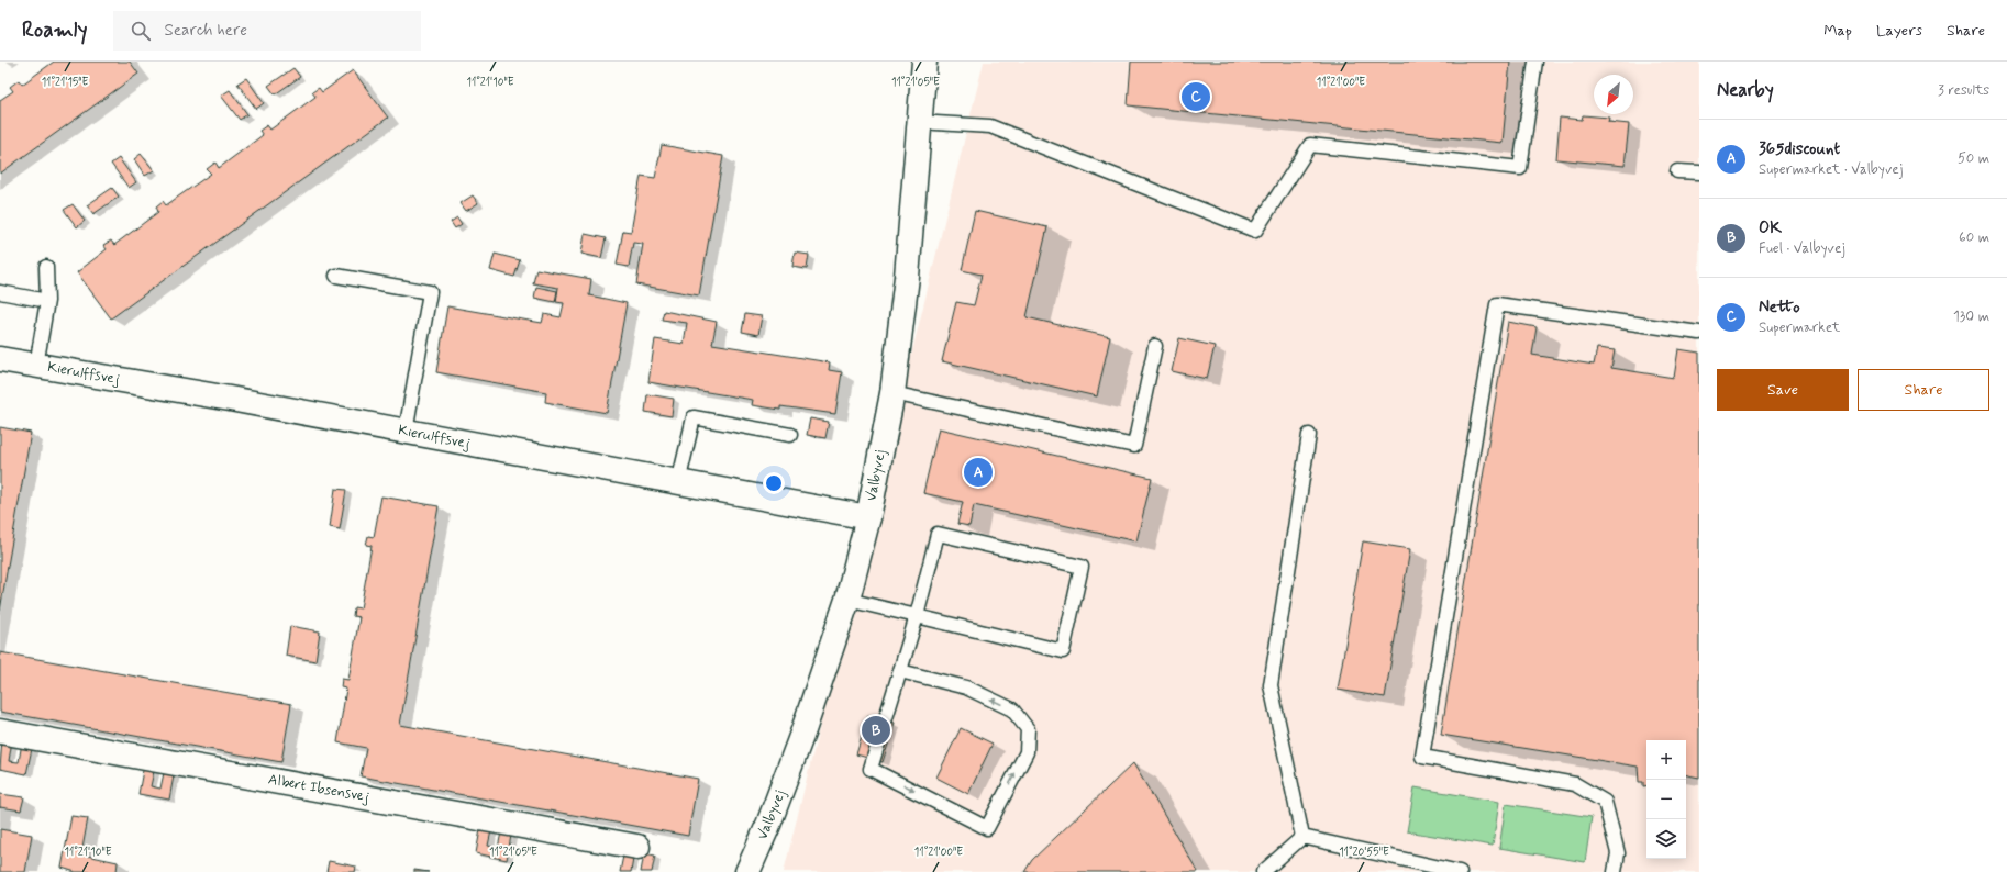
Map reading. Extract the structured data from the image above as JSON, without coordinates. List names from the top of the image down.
{
  "streets": {
    "street": ["Kierulffsvej", "Valbyvej", "Albert Ibsensvej"]
  },
  "crossings": [
    ["Kierulffsvej", "Valbyvej"]
  ],
  "north": "bottom left",
  "page": {
    "header": "Roamly",
    "search": "Search here",
    "nav": ["Map", "Layers", "Share"],
    "heading": ["Nearby", "3 results"],
    "pins": ["C", "A", "B"],
    "list": [
      {
        "mark": "A",
        "name": "365discount",
        "note": "Supermarket · Valbyvej",
        "value": "50 m"
      },
      {
        "mark": "B",
        "name": "OK",
        "note": "Fuel · Valbyvej",
        "value": "60 m"
      },
      {
        "mark": "C",
        "name": "Netto",
        "note": "Supermarket",
        "value": "130 m"
      }
    ],
    "buttons": ["Save", "Share"],
    "map_buttons": ["+", "−"]
  },
  "coordinates": [
    "11°21'15\"E",
    "11°21'10\"E",
    "11°21'05\"E",
    "11°21'00\"E",
    "11°20'55\"E"
  ]
}
